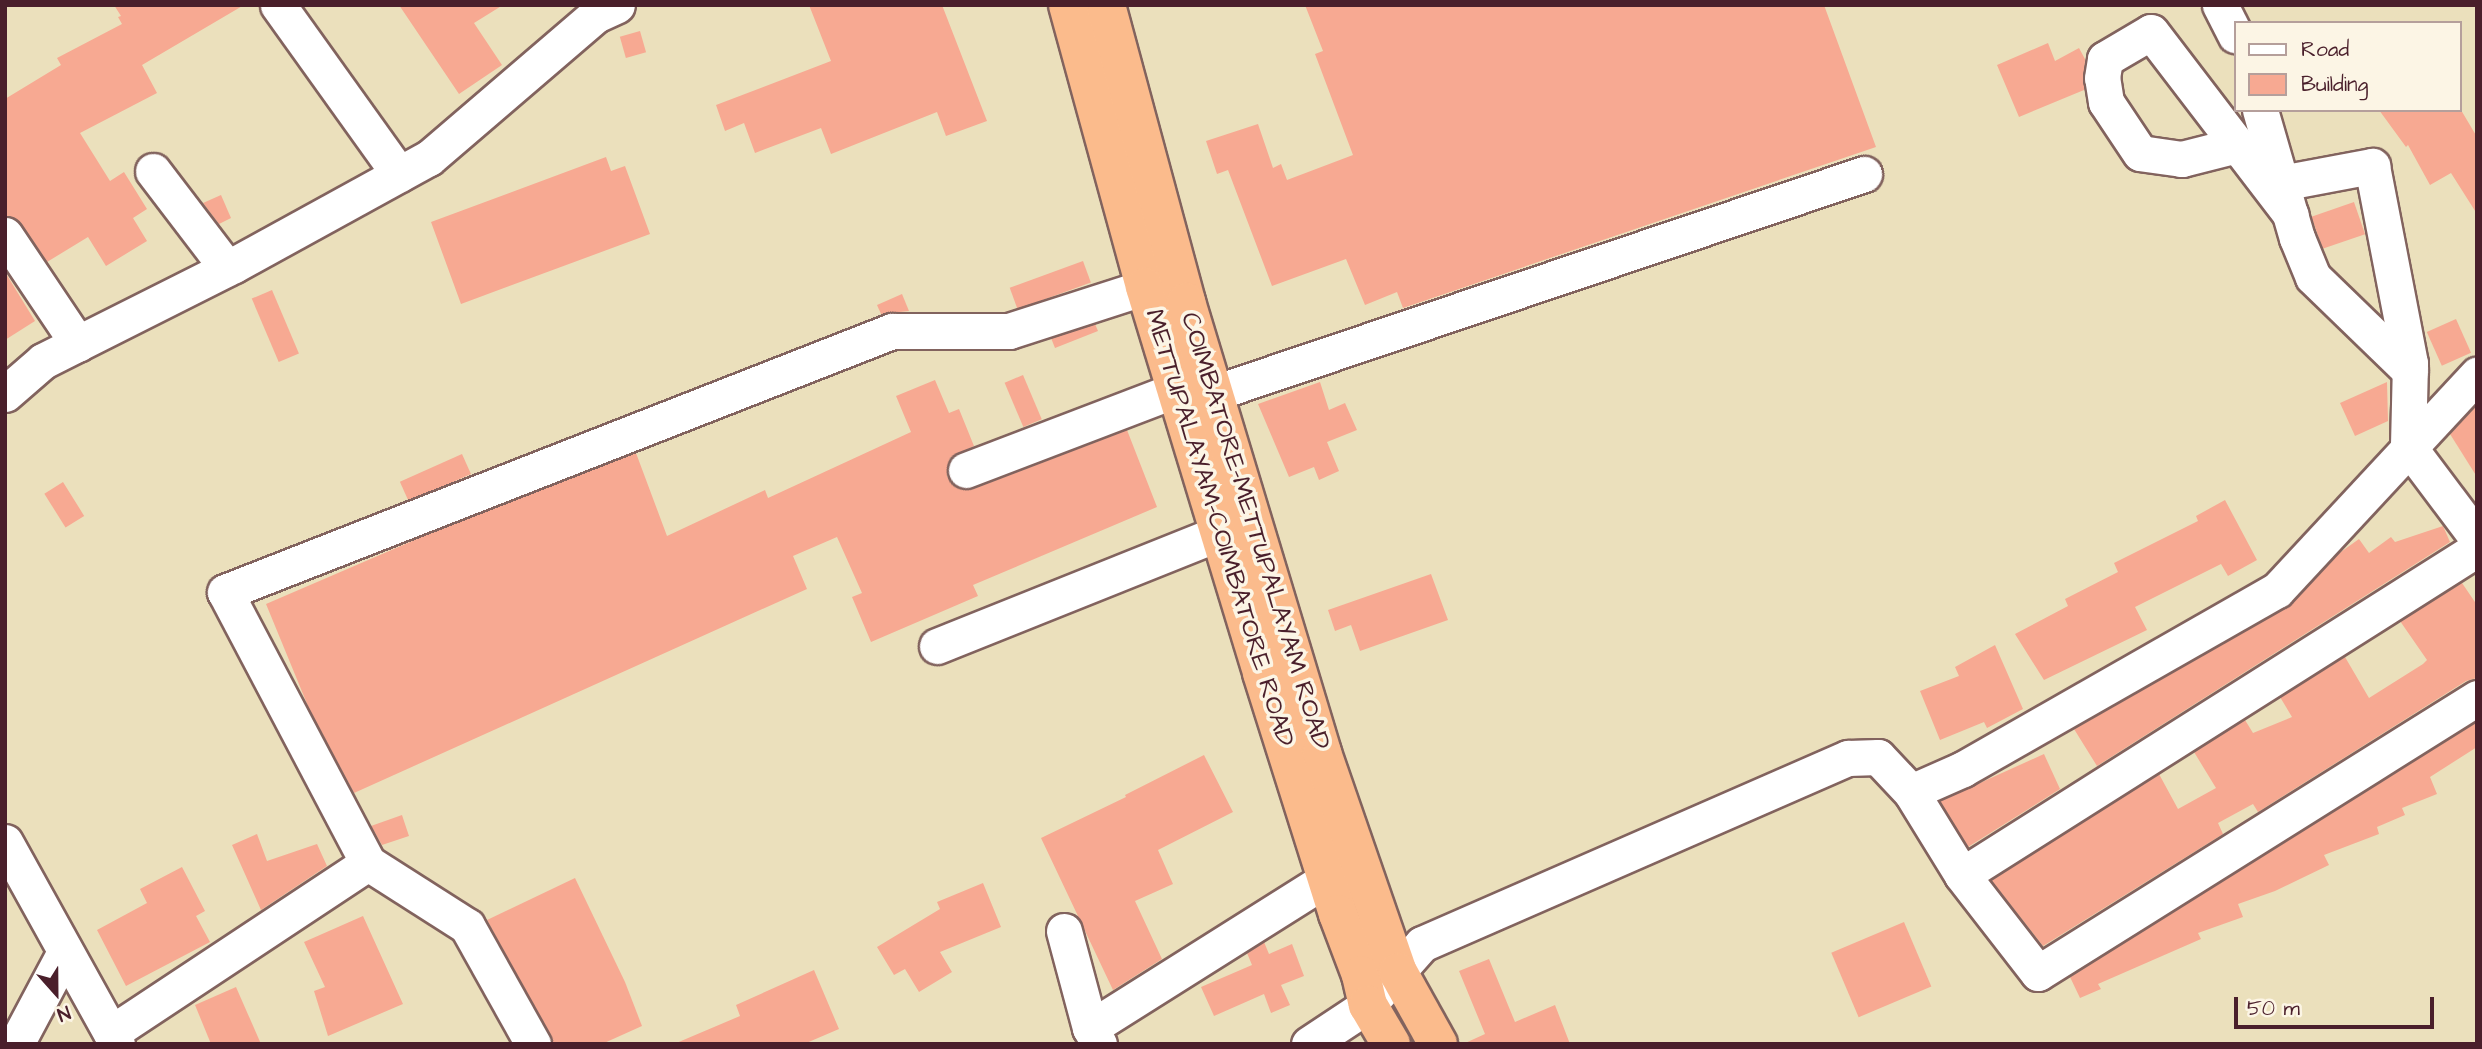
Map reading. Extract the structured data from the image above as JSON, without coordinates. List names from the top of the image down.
{
  "streets": {
    "highway": ["METTUPALAYAM-COIMBATORE ROAD", "COIMBATORE-METTUPALAYAM ROAD"]
  },
  "crossings": [
    ["METTUPALAYAM-COIMBATORE ROAD", "COIMBATORE-METTUPALAYAM ROAD"]
  ],
  "legend": ["Road", "Building"],
  "scale_bar": "50 m",
  "north": "bottom"
}
